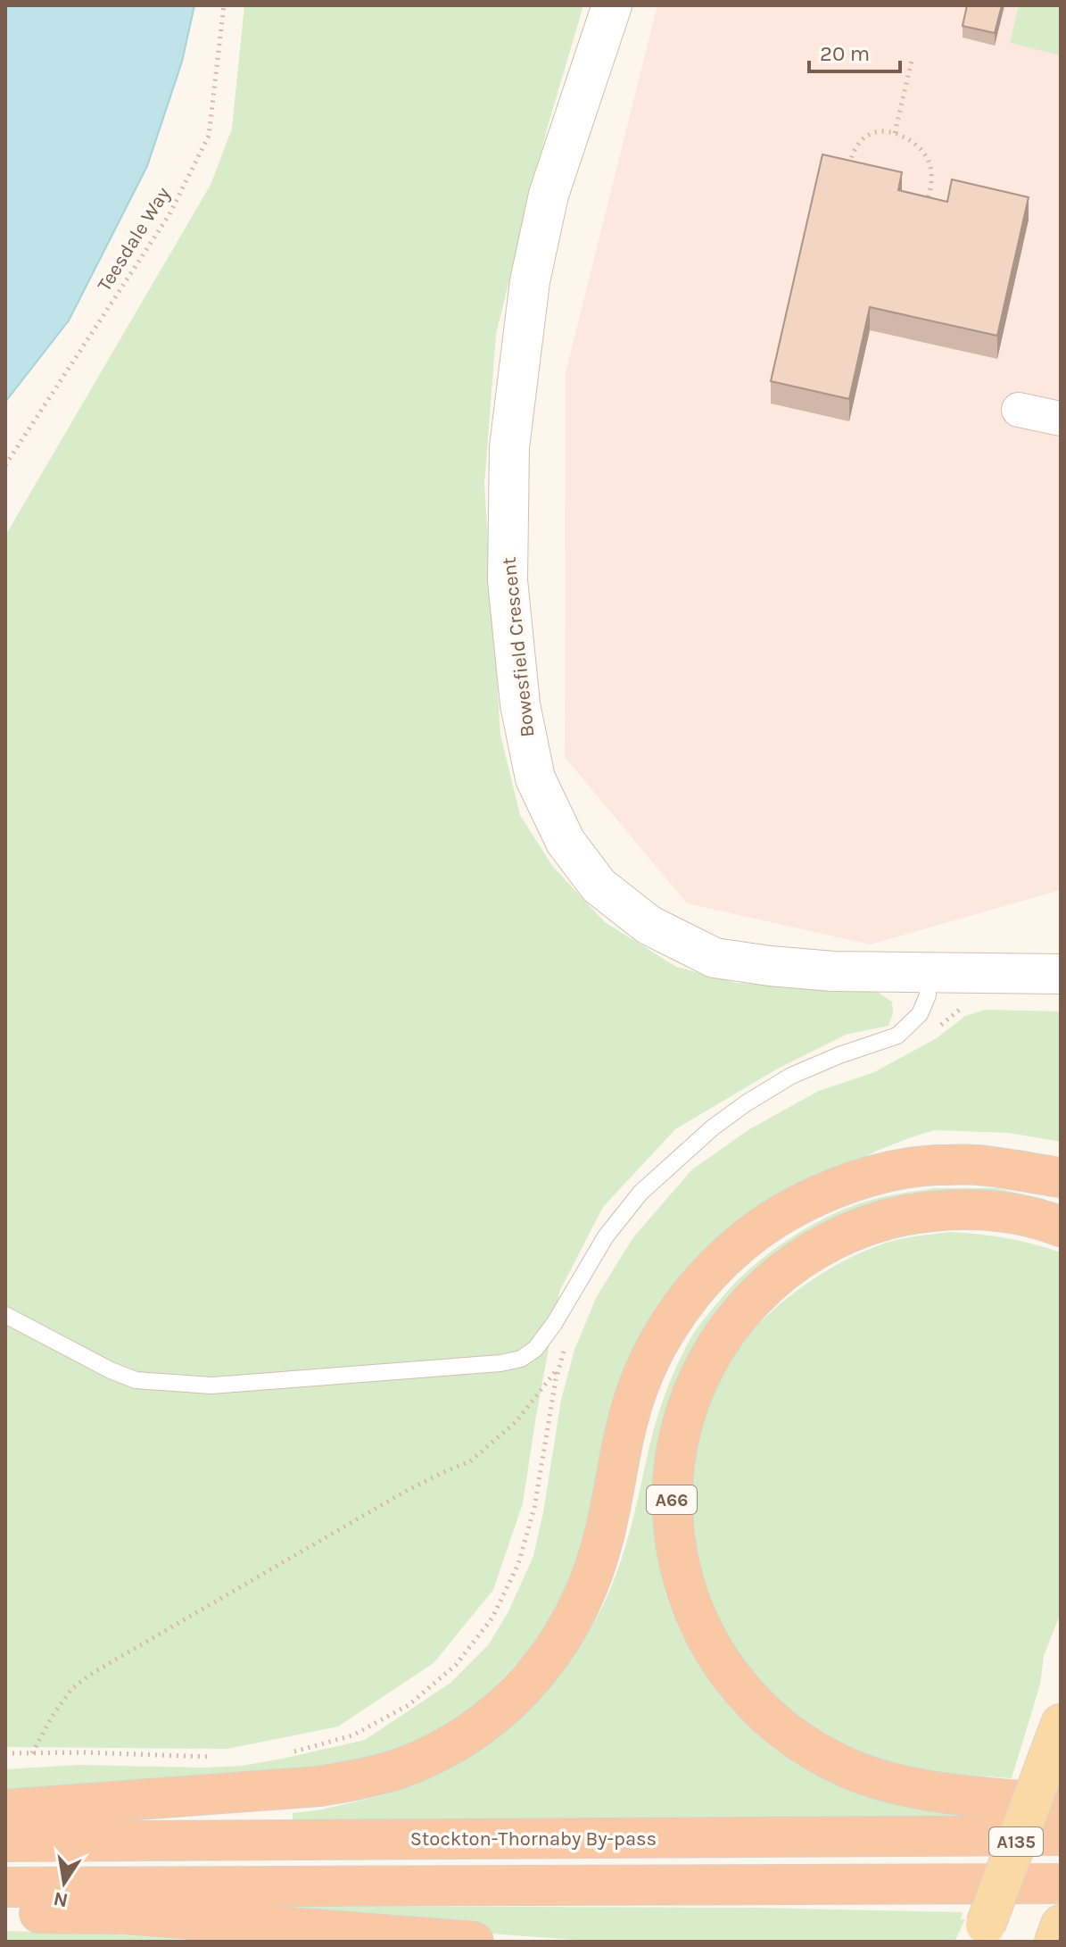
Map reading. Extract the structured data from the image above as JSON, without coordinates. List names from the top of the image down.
{
  "streets": {
    "highway": ["A66", "Stockton-Thornaby By-pass"],
    "main road": ["A135"],
    "street": ["Bowesfield Crescent"],
    "path": ["Teesdale Way"]
  },
  "scale_bar": "20 m",
  "north": "bottom"
}
